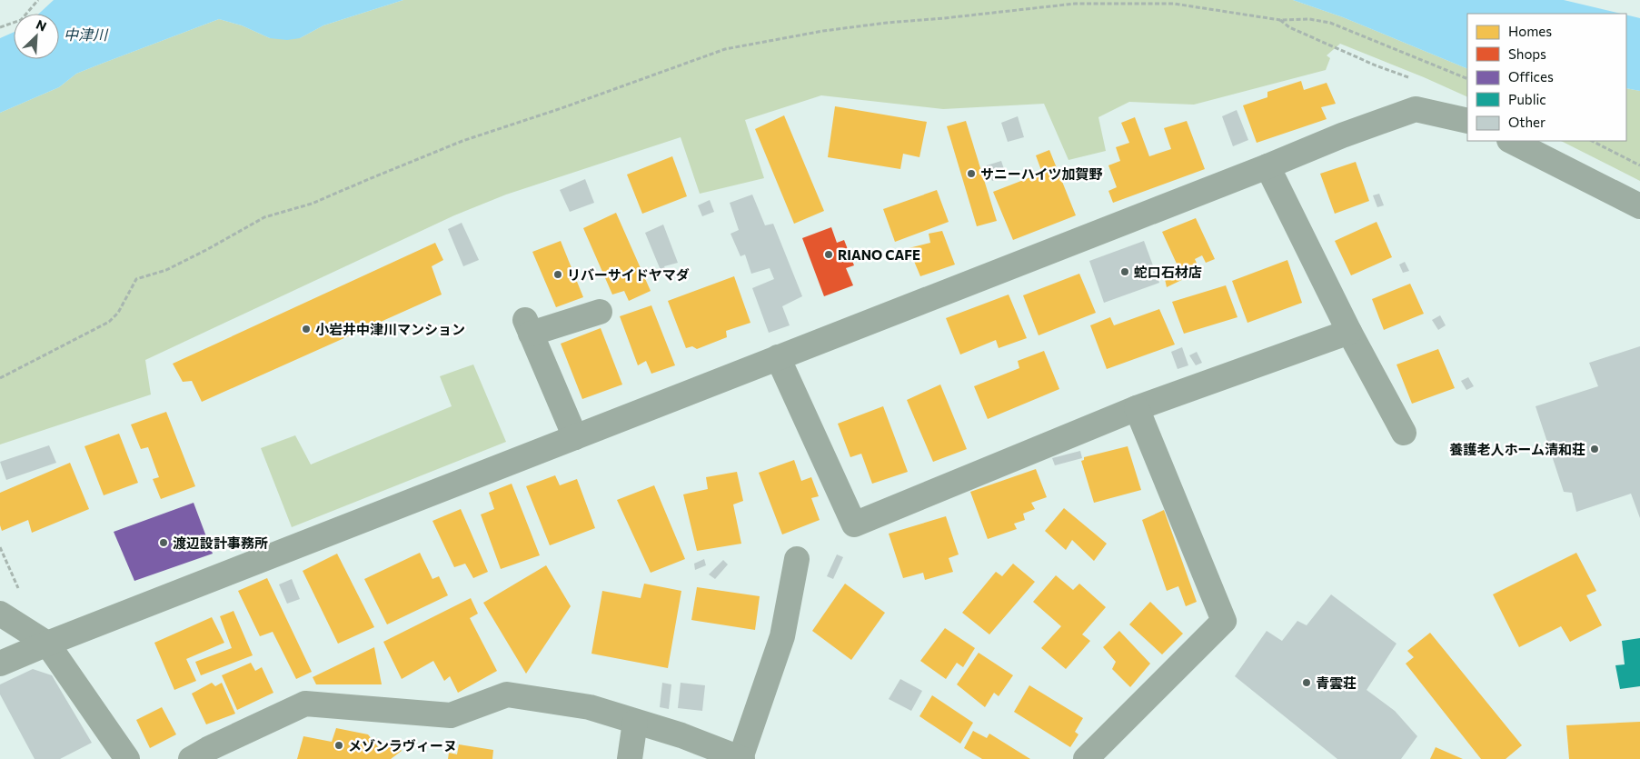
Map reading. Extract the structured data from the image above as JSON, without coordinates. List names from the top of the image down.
{
  "water": ["中津川"],
  "places": [
    "サニーハイツ加賀野",
    "RIANO CAFE",
    "蛇口石材店",
    "リバーサイドヤマダ",
    "小岩井中津川マンション",
    "養護老人ホーム清和荘",
    "渡辺設計事務所",
    "青雲荘",
    "メゾンラヴィーヌ"
  ],
  "legend": [
    "Homes",
    "Shops",
    "Offices",
    "Public",
    "Other"
  ],
  "north": "top right"
}
